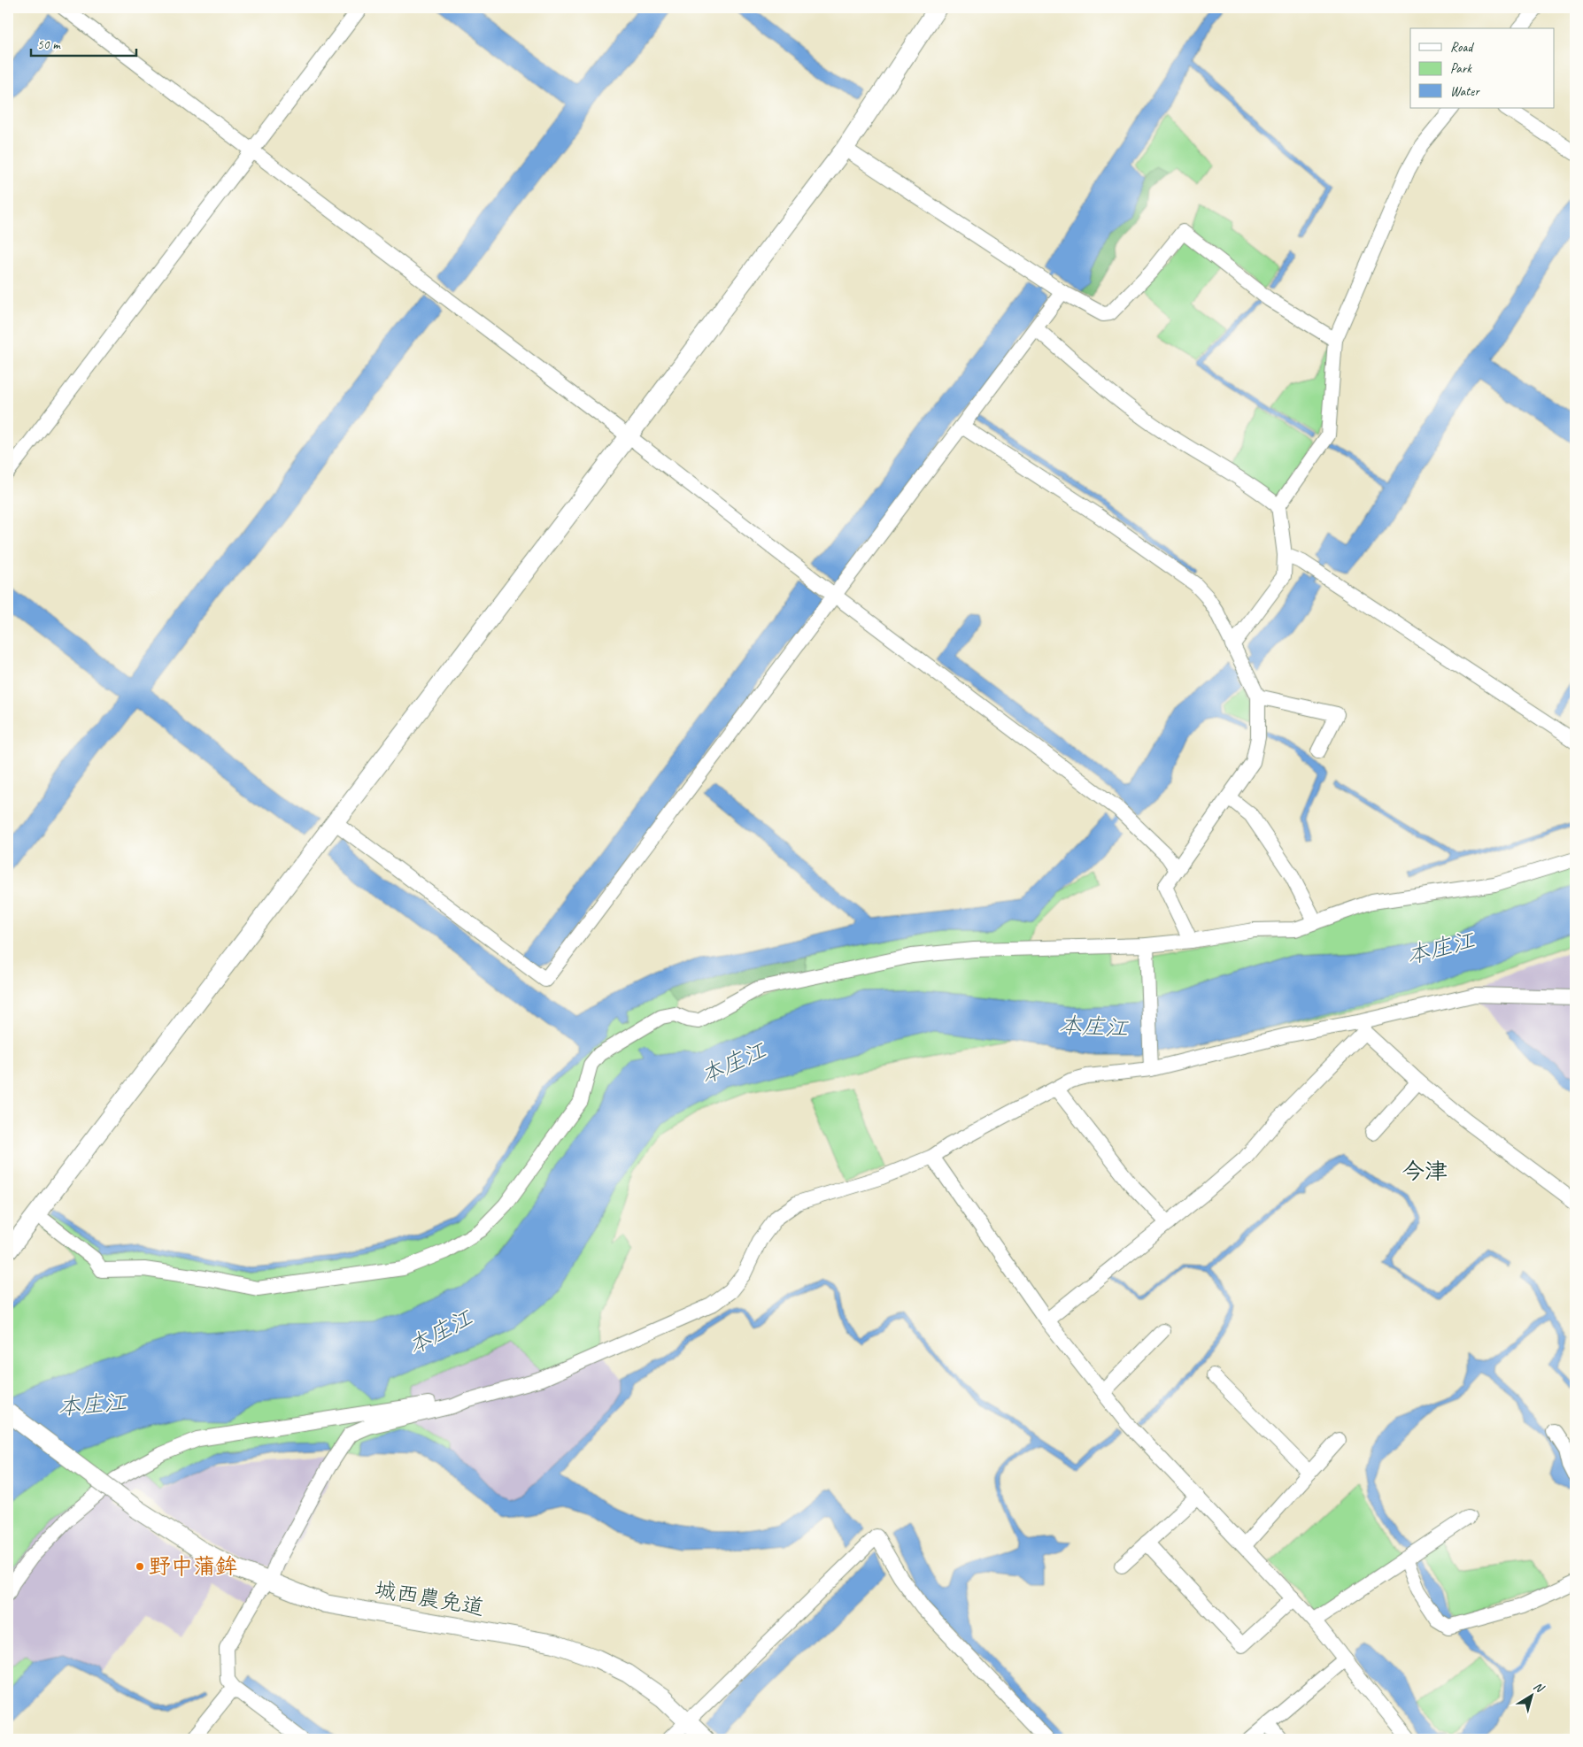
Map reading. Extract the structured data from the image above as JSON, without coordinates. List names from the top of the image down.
{
  "streets": {
    "street": ["城西農免道"]
  },
  "districts": ["今津"],
  "water": ["本庄江"],
  "places": ["野中蒲鉾"],
  "legend": ["Road", "Park", "Water"],
  "scale_bar": "50 m",
  "north": "top right"
}
